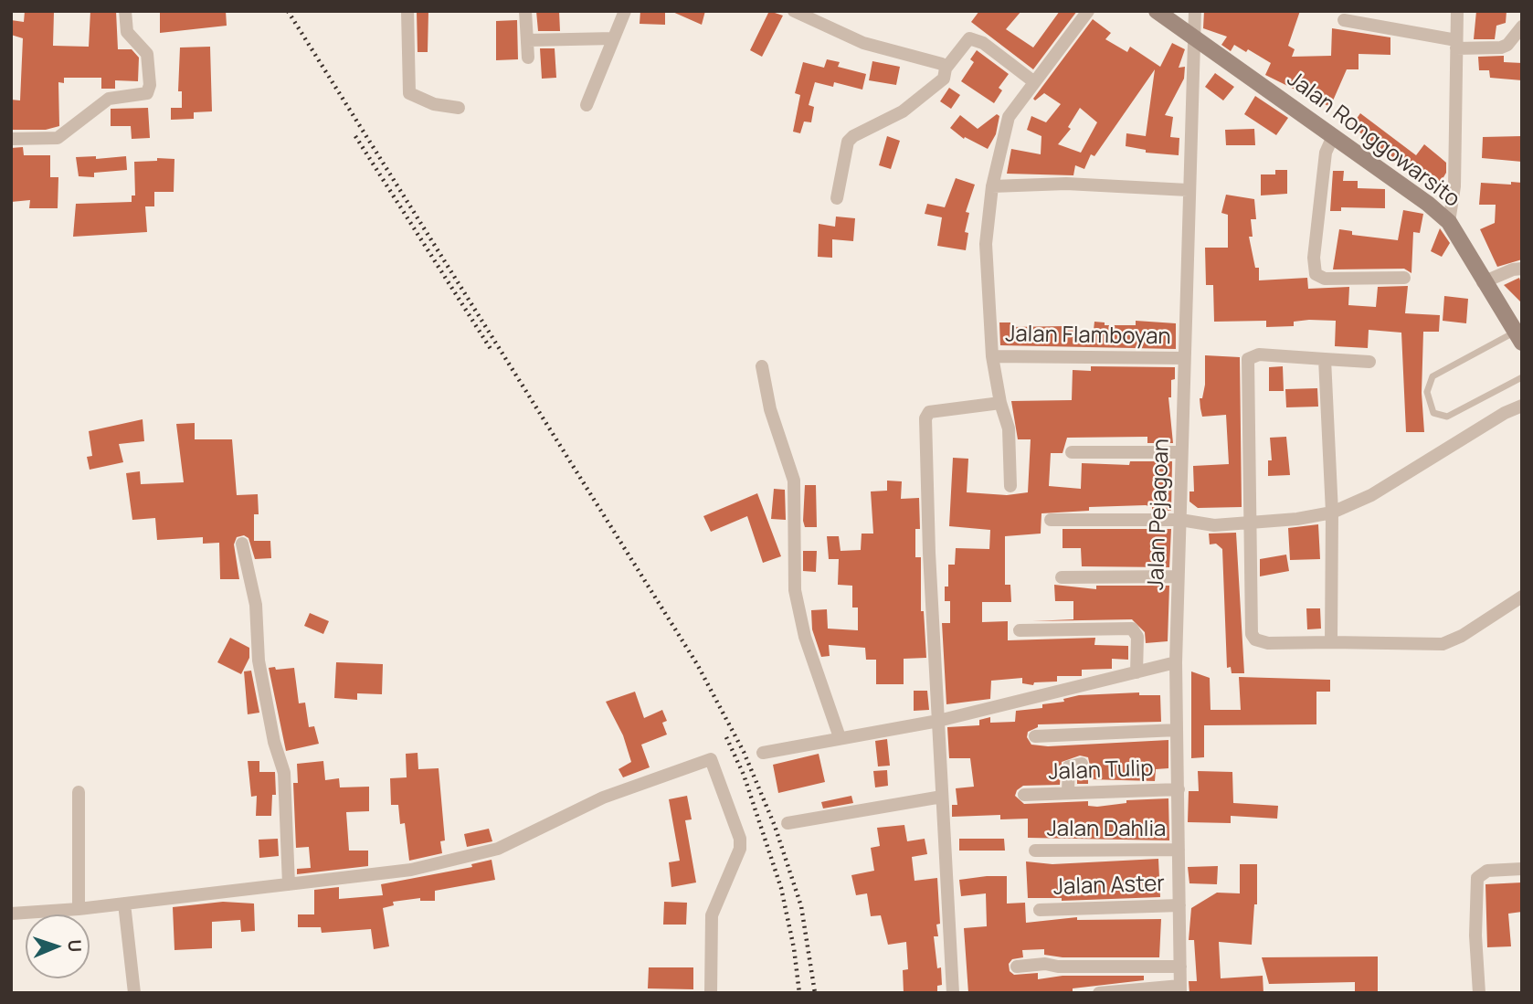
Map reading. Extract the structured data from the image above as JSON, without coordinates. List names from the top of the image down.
{
  "streets": {
    "main road": ["Jalan Ronggowarsito"],
    "street": [
      "Jalan Flamboyan",
      "Jalan Pejagoan",
      "Jalan Tulip",
      "Jalan Dahlia",
      "Jalan Aster"
    ]
  },
  "crossings": [
    ["Jalan Ronggowarsito", "Jalan Pejagoan"],
    ["Jalan Flamboyan", "Jalan Pejagoan"],
    ["Jalan Pejagoan", "Jalan Tulip"],
    ["Jalan Pejagoan", "Jalan Dahlia"],
    ["Jalan Pejagoan", "Jalan Aster"]
  ],
  "north": "right"
}
